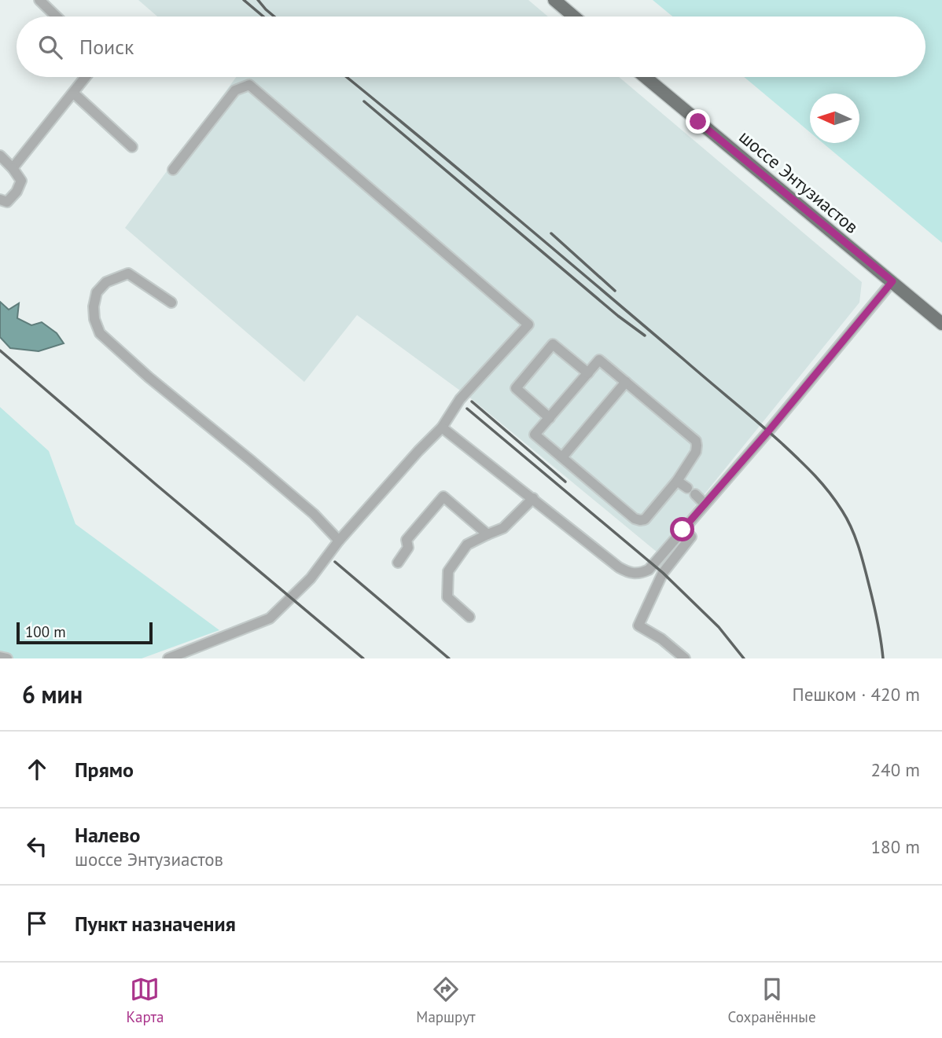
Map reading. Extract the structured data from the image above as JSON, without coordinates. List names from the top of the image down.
{
  "streets": {
    "main road": ["шоссе Энтузиастов"]
  },
  "scale_bar": "100 m",
  "north": "left",
  "page": {
    "search": "Поиск",
    "scale": "100 m",
    "heading": ["6 мин", "Пешком · 420 m"],
    "list": [
      ["Прямо", "240 m"],
      ["Налево", "шоссе Энтузиастов", "180 m"],
      "Пункт назначения"
    ],
    "nav": ["Карта", "Маршрут", "Сохранённые"]
  }
}
